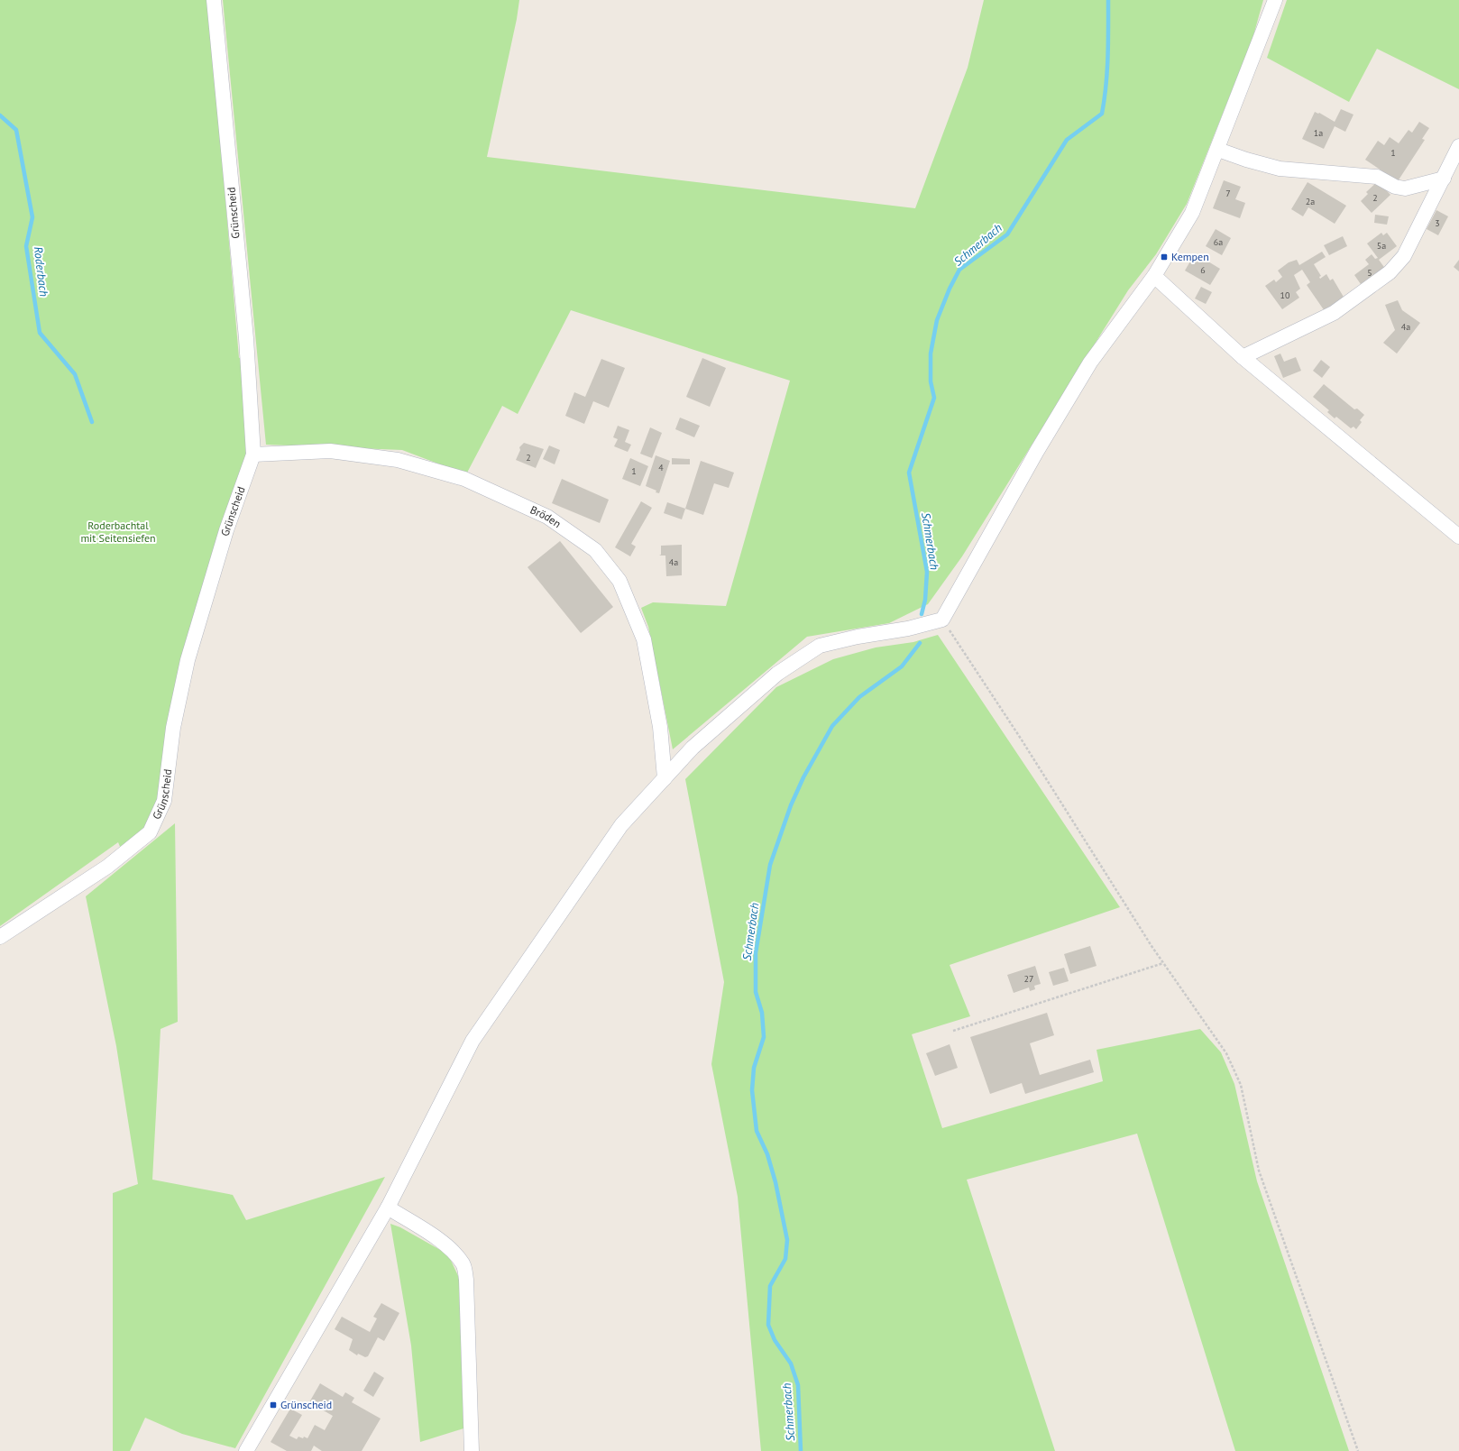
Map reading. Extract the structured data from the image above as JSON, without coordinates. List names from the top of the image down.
{
  "streets": {
    "street": ["Grünscheid", "Bröden"]
  },
  "crossings": [
    ["Grünscheid", "Bröden"]
  ],
  "water": ["Schmerbach", "Roderbach"],
  "parks": ["Roderbachtal mit Seitensiefen"],
  "places": {
    "transit": ["Kempen", "Grünscheid"]
  },
  "house_numbers": [
    "1a",
    "1",
    "7",
    "2",
    "2a",
    "3",
    "6a",
    "5a",
    "6",
    "5",
    "10",
    "4a",
    "2",
    "4",
    "1",
    "4a",
    "27"
  ]
}
